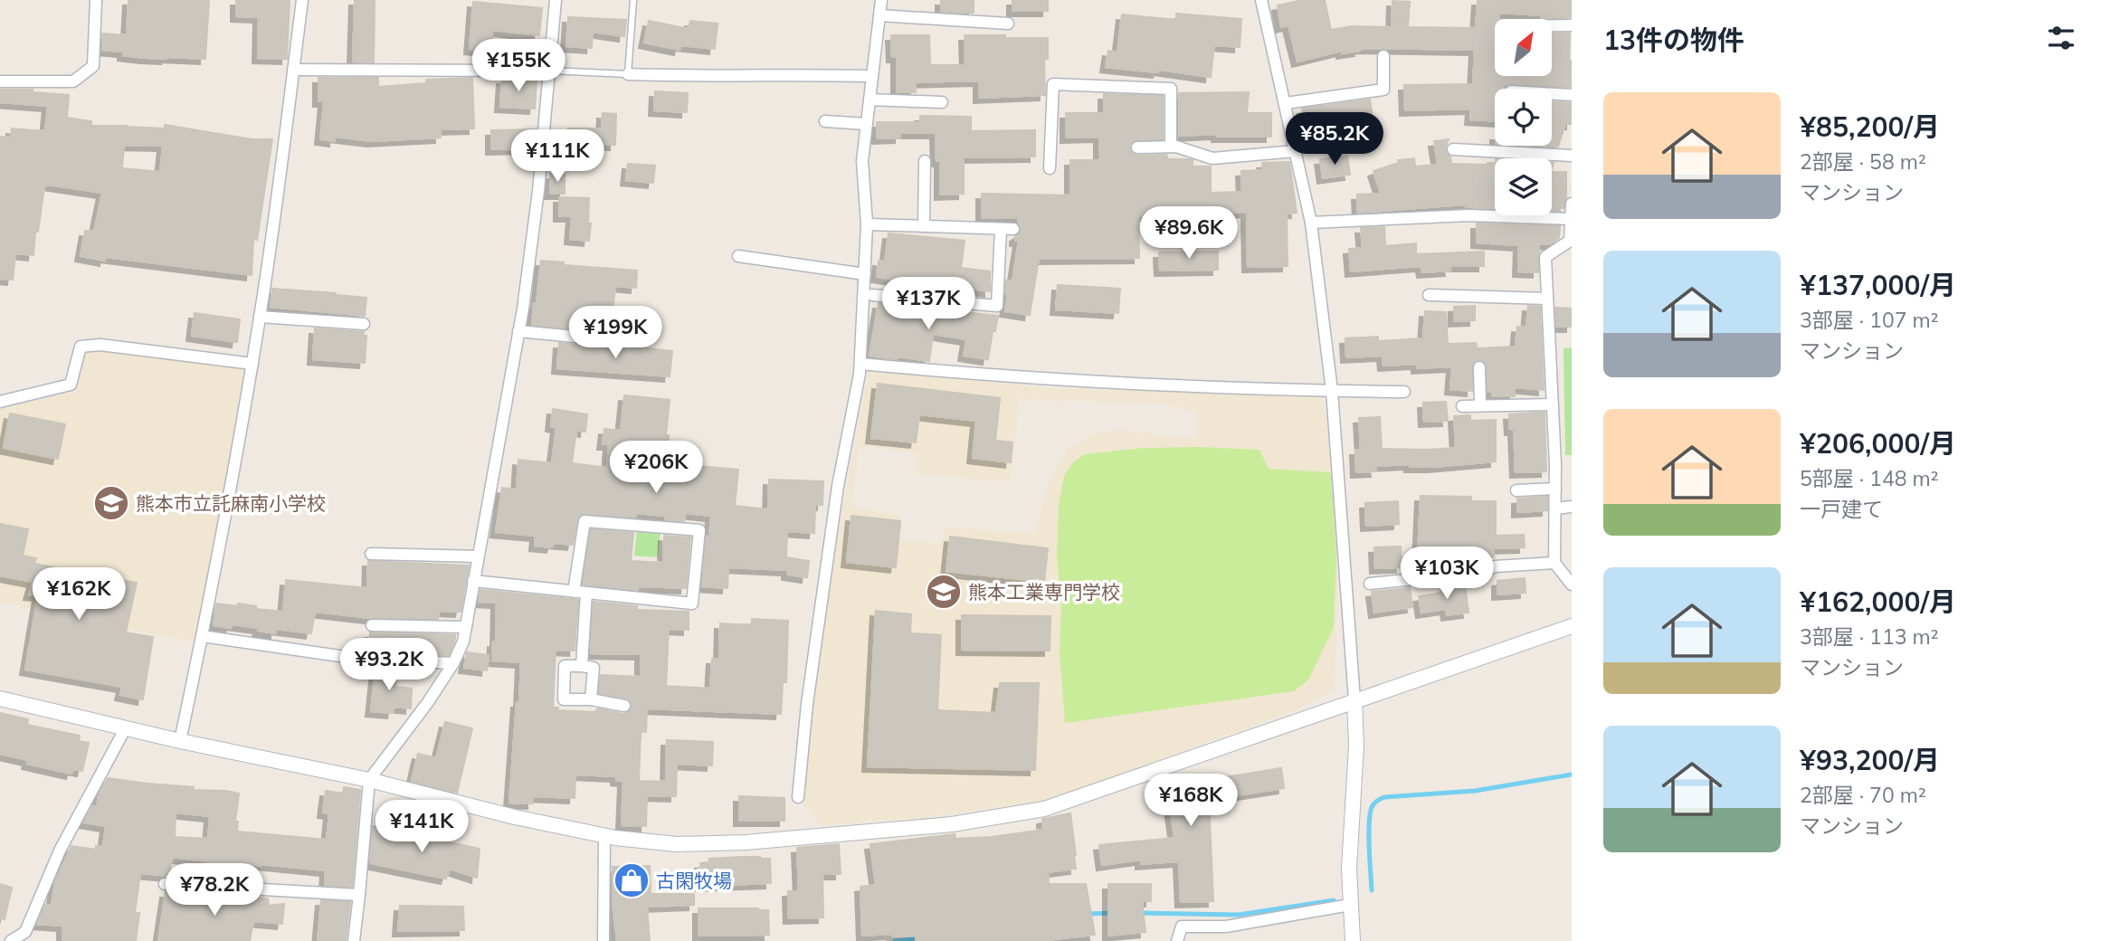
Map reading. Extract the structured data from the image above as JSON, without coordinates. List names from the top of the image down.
{
  "places": {
    "school or university": ["熊本市立託麻南小学校", "熊本工業専門学校"],
    "shop": ["古閑牧場"]
  },
  "north": "top right",
  "page": {
    "heading": "13件の物件",
    "price": [
      "¥155K",
      "¥85.2K",
      "¥111K",
      "¥89.6K",
      "¥137K",
      "¥199K",
      "¥206K",
      "¥103K",
      "¥162K",
      "¥93.2K",
      "¥168K",
      "¥141K",
      "¥78.2K"
    ],
    "list": [
      {
        "name": "¥85,200/月",
        "note": "2部屋 · 58 m² · マンション"
      },
      {
        "name": "¥137,000/月",
        "note": "3部屋 · 107 m² · マンション"
      },
      {
        "name": "¥206,000/月",
        "note": "5部屋 · 148 m² · 一戸建て"
      },
      {
        "name": "¥162,000/月",
        "note": "3部屋 · 113 m² · マンション"
      },
      {
        "name": "¥93,200/月",
        "note": "2部屋 · 70 m² · マンション"
      }
    ]
  }
}
